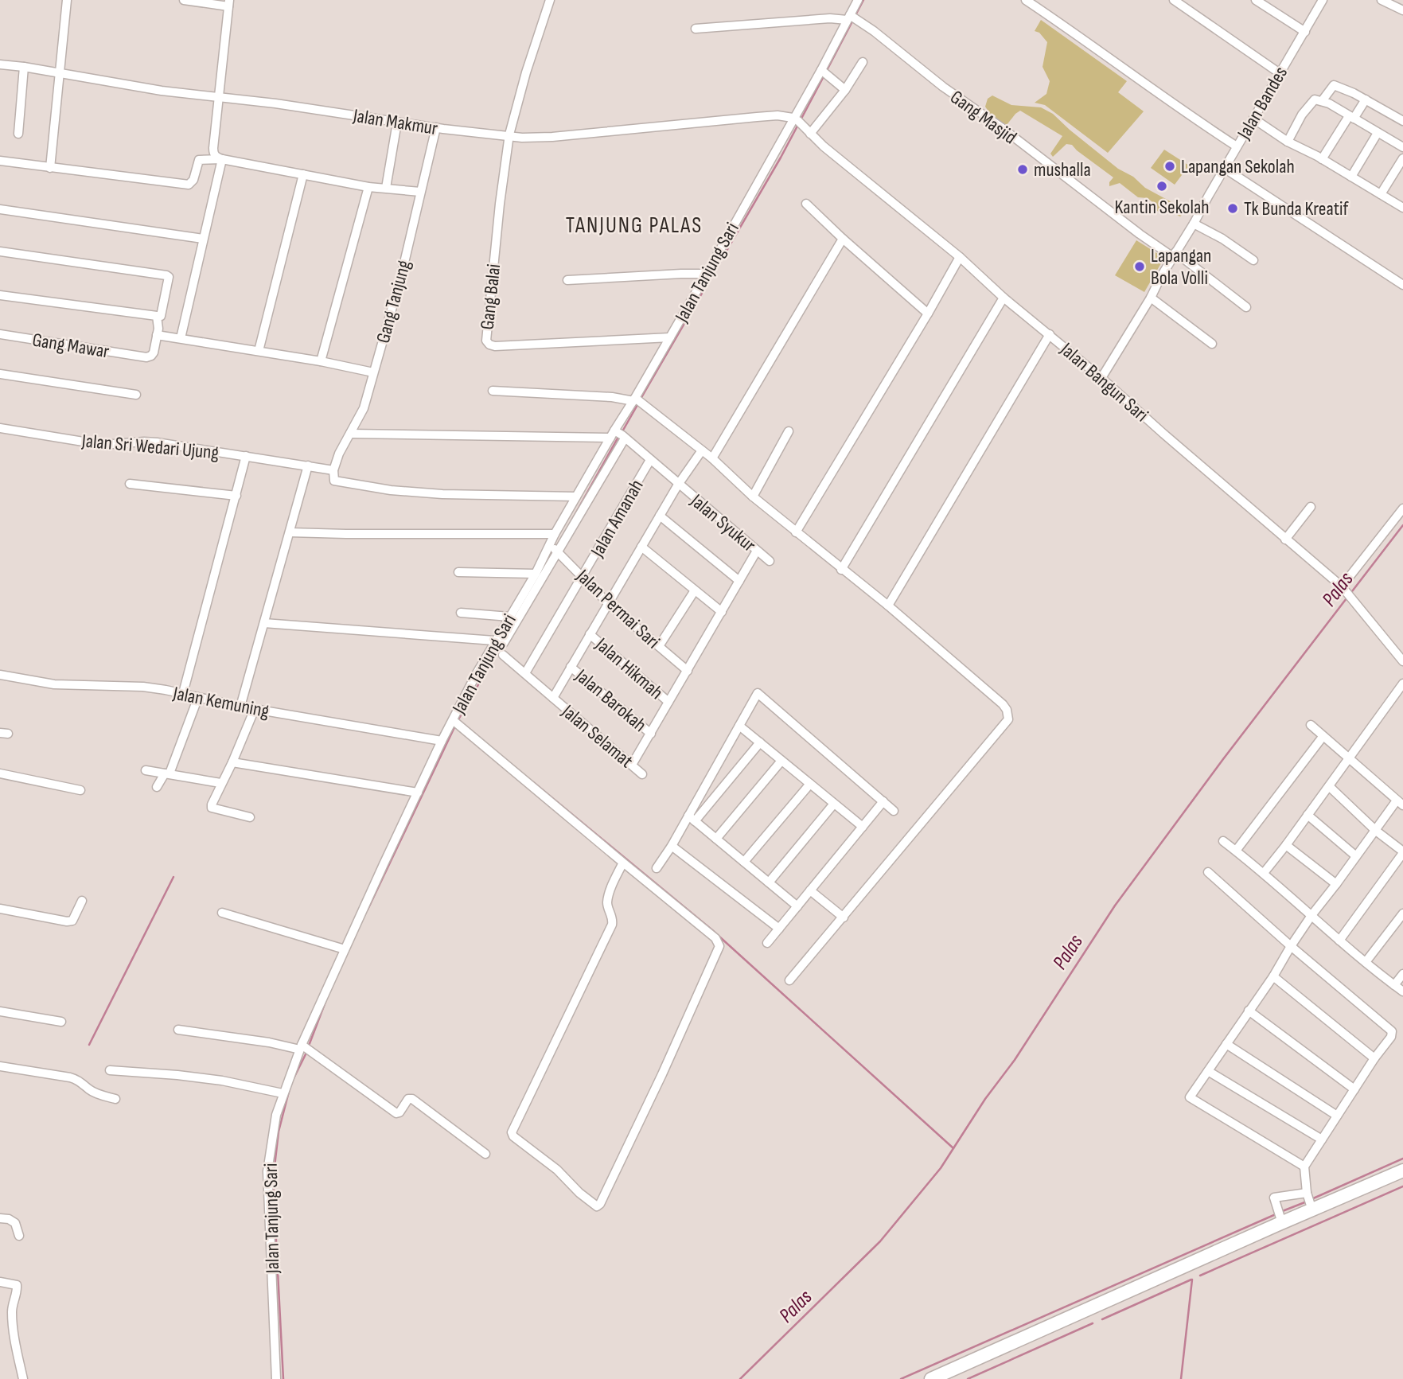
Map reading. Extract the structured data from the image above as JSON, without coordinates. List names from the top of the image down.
{
  "streets": {
    "street": [
      "Jalan Bandes",
      "Gang Masjid",
      "Jalan Makmur",
      "Jalan Tanjung Sari",
      "Gang Balai",
      "Gang Tanjung",
      "Gang Mawar",
      "Jalan Bangun Sari",
      "Jalan Sri Wedari Ujung",
      "Jalan Amanah",
      "Jalan Syukur",
      "Jalan Permai Sari",
      "Jalan Hikmah",
      "Jalan Barokah",
      "Jalan Kemuning",
      "Jalan Selamat"
    ]
  },
  "crossings": [
    ["Jalan Bandes", "Gang Masjid"],
    ["Jalan Bandes", "Jalan Bangun Sari"],
    ["Gang Masjid", "Jalan Tanjung Sari"],
    ["Jalan Makmur", "Jalan Tanjung Sari"],
    ["Jalan Makmur", "Gang Balai"],
    ["Jalan Makmur", "Gang Tanjung"],
    ["Jalan Makmur", "Jalan Bangun Sari"],
    ["Jalan Tanjung Sari", "Gang Balai"],
    ["Jalan Tanjung Sari", "Jalan Bangun Sari"],
    ["Jalan Tanjung Sari", "Jalan Syukur"],
    ["Jalan Tanjung Sari", "Jalan Permai Sari"],
    ["Jalan Tanjung Sari", "Jalan Kemuning"],
    ["Gang Tanjung", "Jalan Sri Wedari Ujung"],
    ["Jalan Amanah", "Jalan Syukur"],
    ["Jalan Amanah", "Jalan Permai Sari"],
    ["Jalan Amanah", "Jalan Selamat"]
  ],
  "districts": ["TANJUNG PALAS"],
  "water": ["Palas"],
  "places": [
    "Lapangan Sekolah",
    "mushalla",
    "Kantin Sekolah",
    "Tk Bunda Kreatif",
    "Lapangan Bola Volli"
  ]
}
